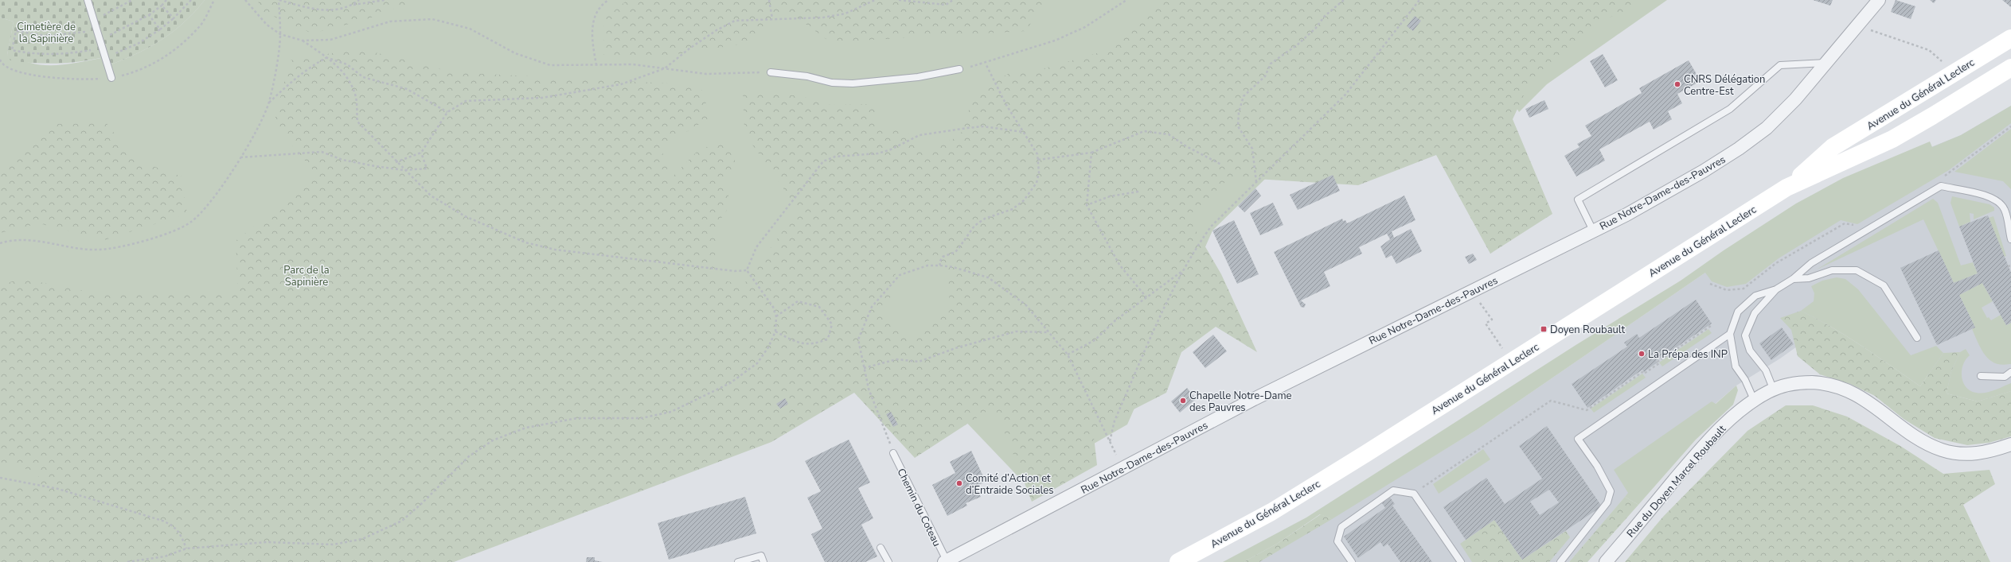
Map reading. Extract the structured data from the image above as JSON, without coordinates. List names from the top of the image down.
{
  "streets": {
    "main road": ["Avenue du Général Leclerc"],
    "street": ["Rue Notre-Dame-des-Pauvres", "Rue du Doyen Marcel Roubault"],
    "lane": ["Chemin du Coteau"]
  },
  "crossings": [
    ["Rue Notre-Dame-des-Pauvres", "Chemin du Coteau"]
  ],
  "parks": ["Cimetière de la Sapinière", "Parc de la Sapinière"],
  "places": {
    "other": [
      "CNRS Délégation Centre-Est",
      "La Prépa des INP",
      "Chapelle Notre-Dame des Pauvres",
      "Comité d’Action et d’Entraide Sociales"
    ],
    "transit": ["Doyen Roubault"]
  }
}
